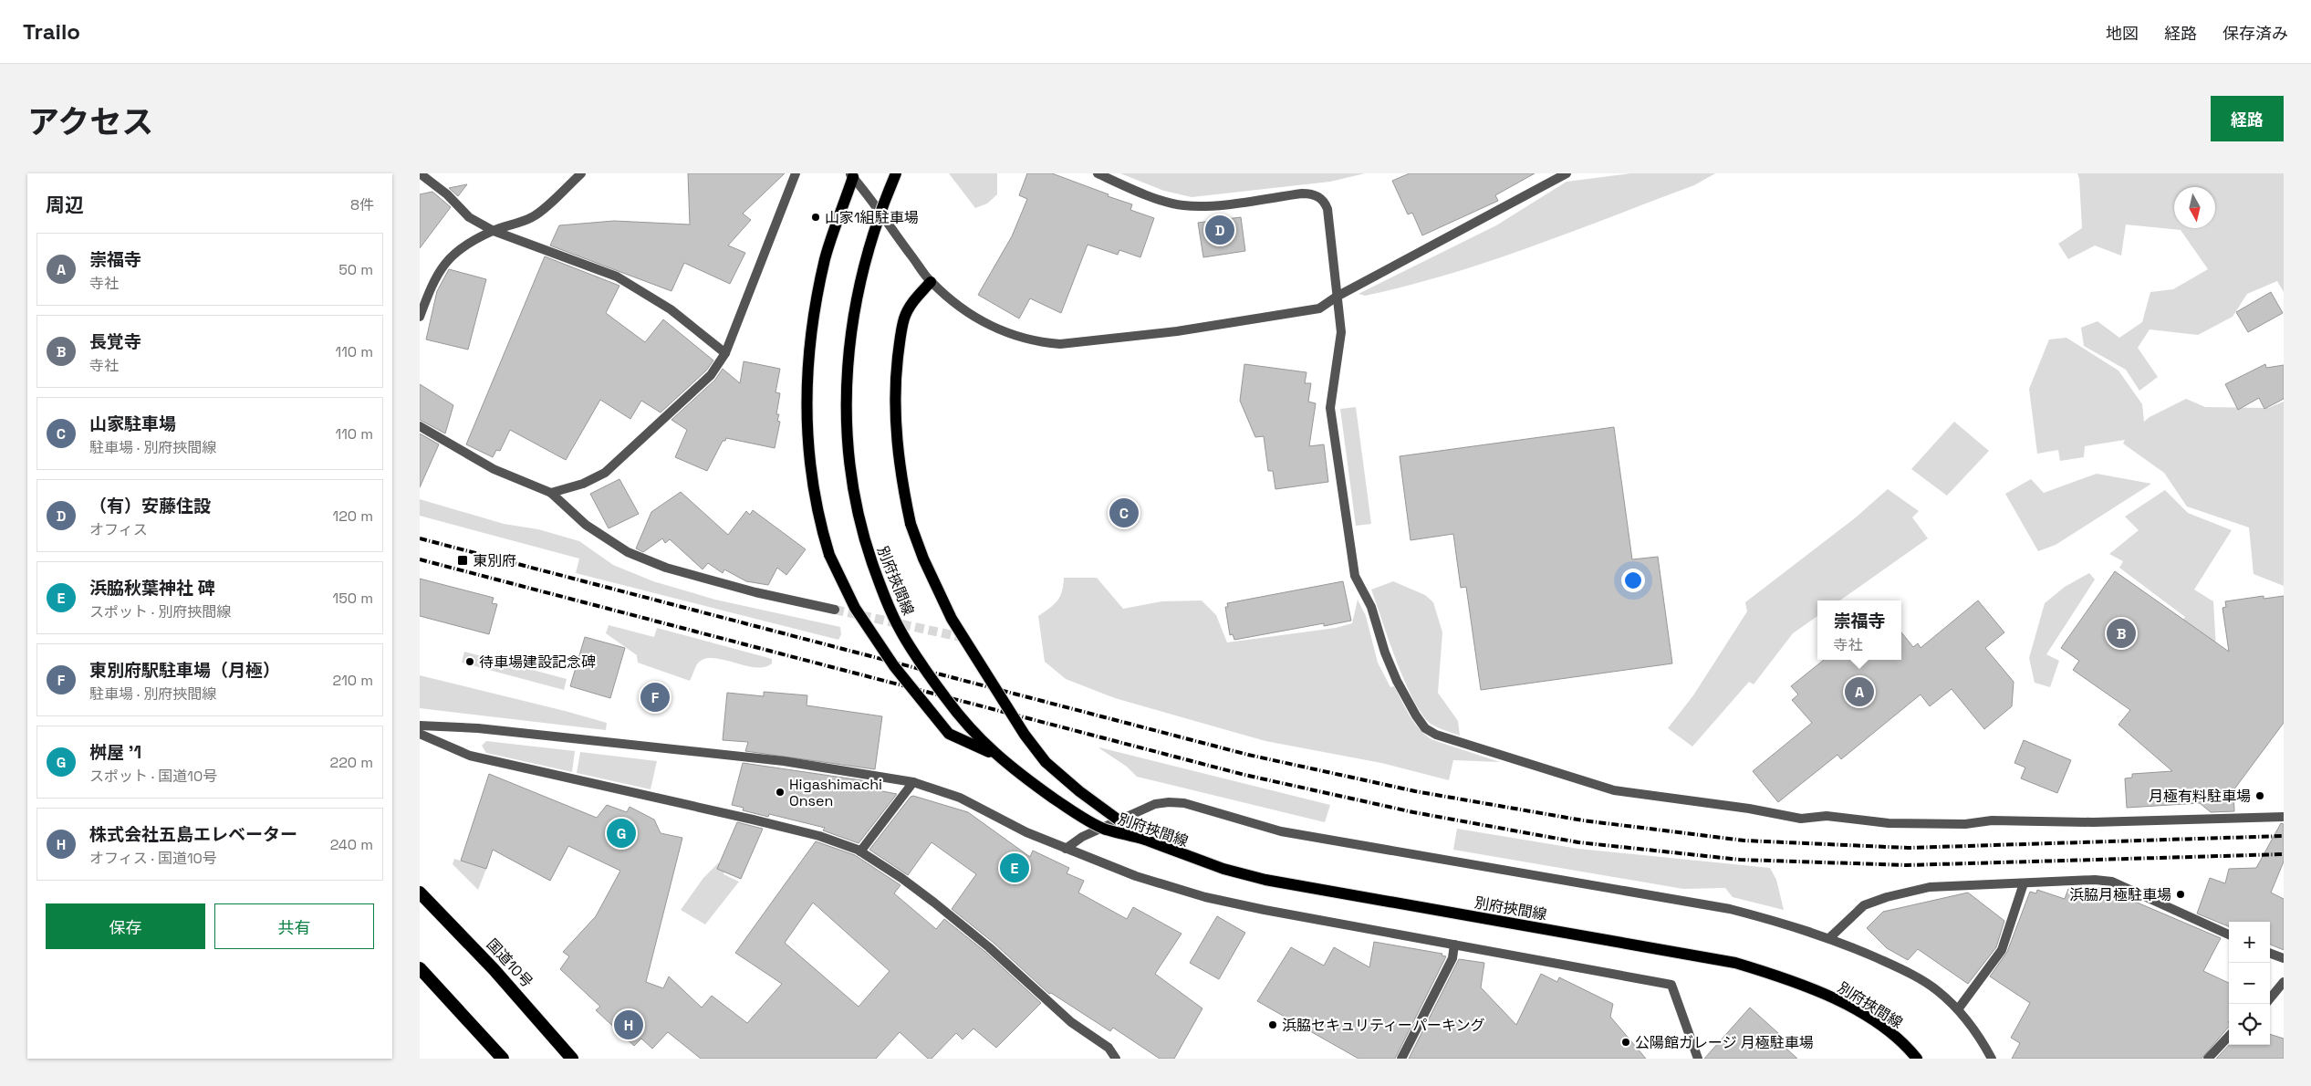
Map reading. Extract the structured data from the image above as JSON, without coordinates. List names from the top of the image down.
{
  "streets": {
    "highway": ["国道10号"],
    "main road": ["別府挾間線"]
  },
  "places": {
    "other": [
      "山家1組駐車場",
      "待車場建設記念碑",
      "Higashimachi Onsen",
      "月極有料駐車場",
      "浜脇月極駐車場",
      "浜脇セキュリティーパーキング",
      "公陽館ガレージ 月極駐車場"
    ],
    "transit": ["東別府"]
  },
  "north": "bottom",
  "page": {
    "header": "Trailo",
    "nav": ["地図", "経路", "保存済み"],
    "title": "アクセス",
    "buttons": [
      "経路",
      ["保存", "共有"]
    ],
    "heading": ["周辺", "8件"],
    "pins": [
      "D",
      "C",
      "B",
      "A",
      "F",
      "G",
      "E",
      "H"
    ],
    "list": [
      {
        "mark": "A",
        "name": "崇福寺",
        "note": "寺社",
        "value": "50 m"
      },
      {
        "mark": "B",
        "name": "長覚寺",
        "note": "寺社",
        "value": "110 m"
      },
      {
        "mark": "C",
        "name": "山家駐車場",
        "note": "駐車場 · 別府挾間線",
        "value": "110 m"
      },
      {
        "mark": "D",
        "name": "（有）安藤住設",
        "note": "オフィス",
        "value": "120 m"
      },
      {
        "mark": "E",
        "name": "浜脇秋葉神社 碑",
        "note": "スポット · 別府挾間線",
        "value": "150 m"
      },
      {
        "mark": "F",
        "name": "東別府駅駐車場（月極）",
        "note": "駐車場 · 別府挾間線",
        "value": "210 m"
      },
      {
        "mark": "G",
        "name": "桝屋 '1",
        "note": "スポット · 国道10号",
        "value": "220 m"
      },
      {
        "mark": "H",
        "name": "株式会社五島エレベーター",
        "note": "オフィス · 国道10号",
        "value": "240 m"
      }
    ],
    "popup": ["崇福寺", "寺社"],
    "map_buttons": ["+", "−"]
  }
}
